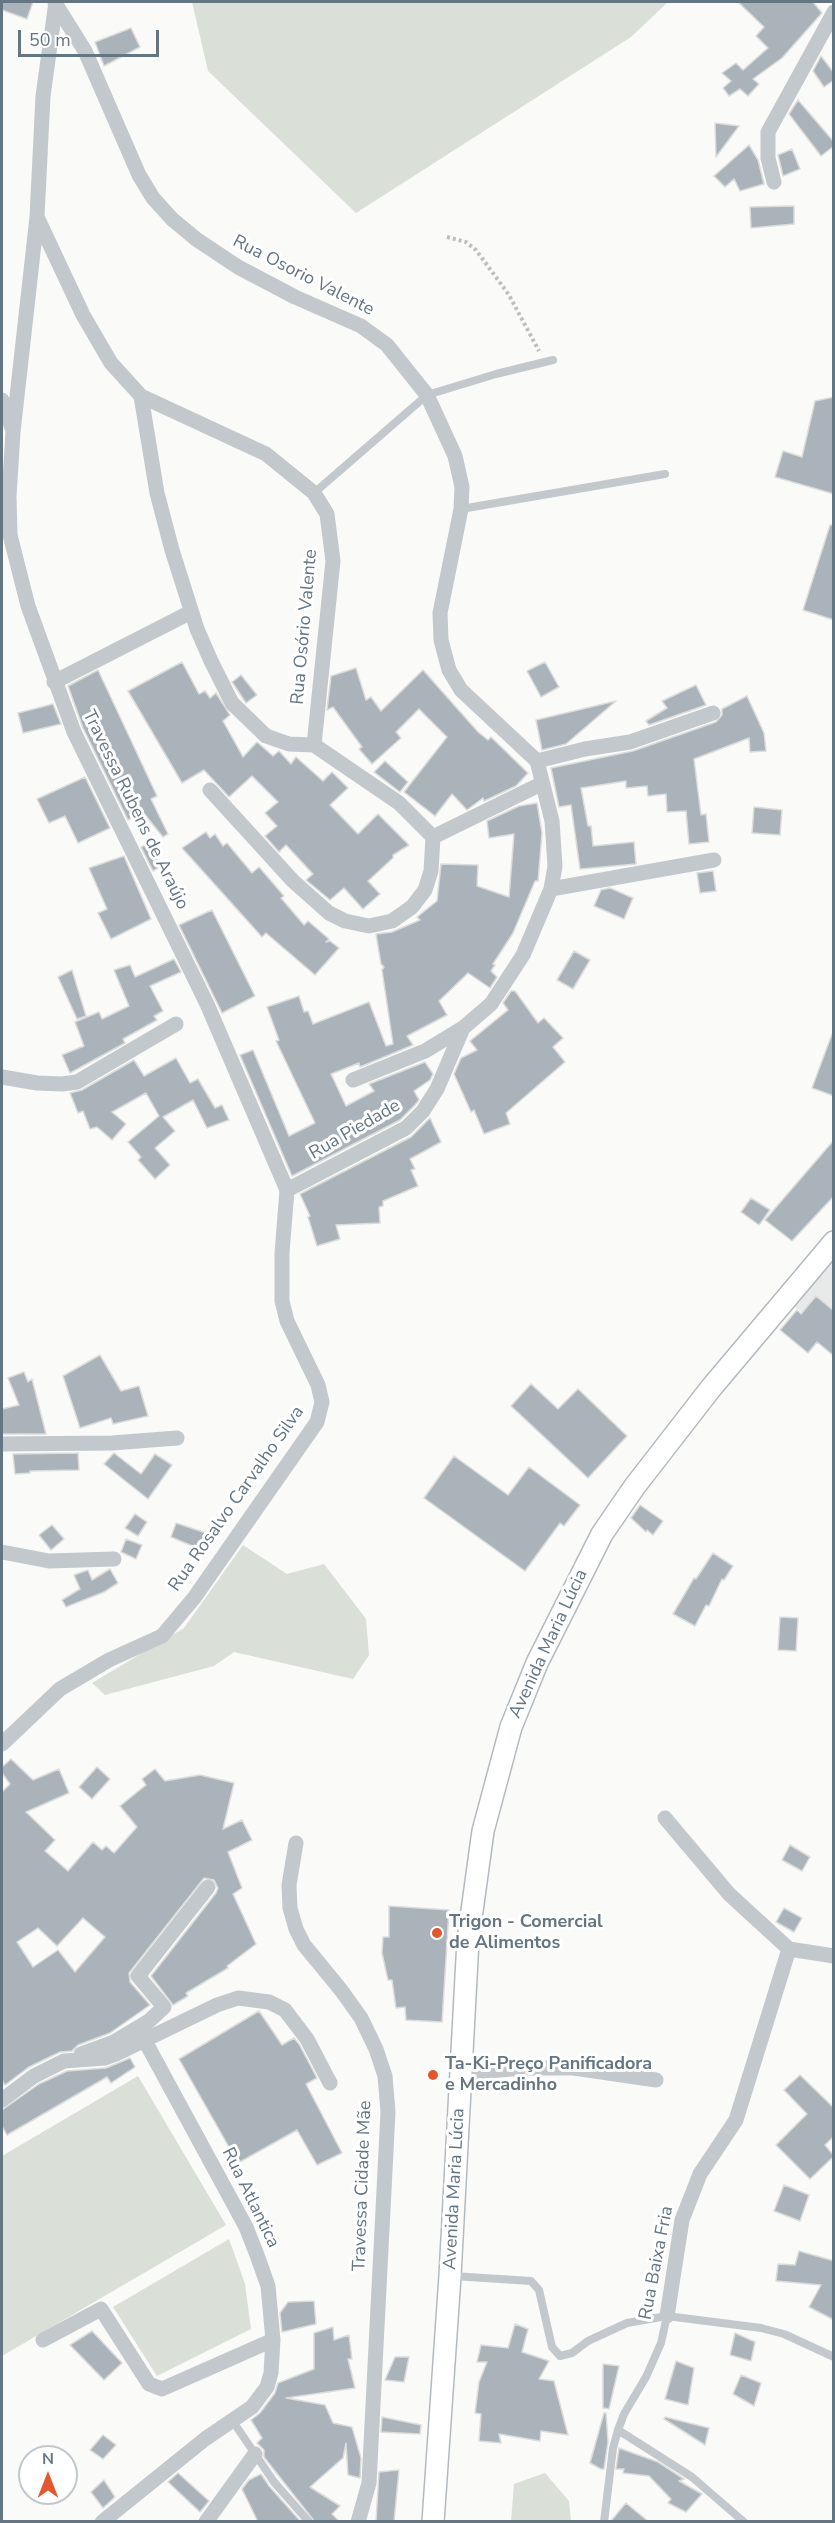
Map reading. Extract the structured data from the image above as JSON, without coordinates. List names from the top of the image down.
{
  "streets": {
    "main road": ["Avenida Maria Lúcia"],
    "street": [
      "Rua Osorio Valente",
      "Rua Osório Valente",
      "Travessa Rubens de Araújo",
      "Rua Piedade",
      "Rua Rosalvo Carvalho Silva",
      "Travessa Cidade Mãe",
      "Rua Atlantica",
      "Rua Baixa Fria"
    ]
  },
  "crossings": [
    ["Rua Osorio Valente", "Travessa Rubens de Araújo"],
    ["Rua Osório Valente", "Travessa Rubens de Araújo"],
    ["Travessa Rubens de Araújo", "Rua Piedade"],
    ["Travessa Rubens de Araújo", "Rua Rosalvo Carvalho Silva"],
    ["Rua Piedade", "Rua Rosalvo Carvalho Silva"]
  ],
  "places": ["Trigon - Comercial de Alimentos", "Ta-Ki-Preço Panificadora e Mercadinho"],
  "scale_bar": "50 m",
  "north": "top"
}
